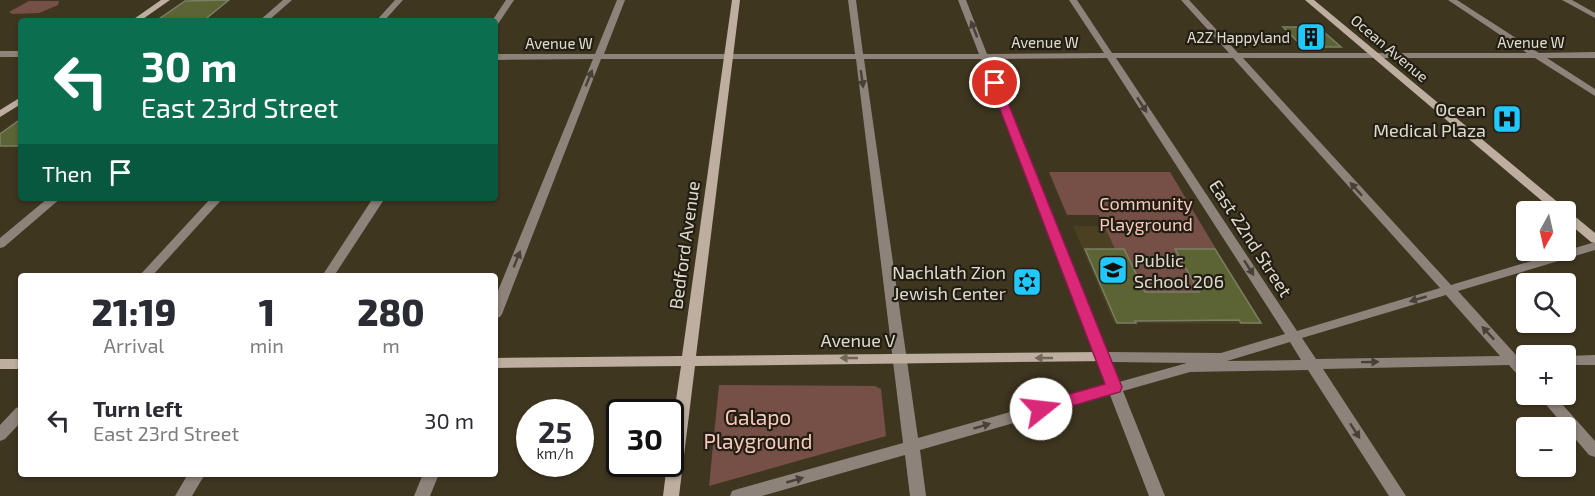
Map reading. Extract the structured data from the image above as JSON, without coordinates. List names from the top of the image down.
{
  "streets": {
    "main road": ["Ocean Avenue", "Bedford Avenue", "Avenue V"],
    "street": ["Avenue W", "East 22nd Street"]
  },
  "crossings": [
    ["Avenue W", "Ocean Avenue"],
    ["Avenue W", "East 22nd Street"],
    ["Avenue W", "Bedford Avenue"],
    ["East 22nd Street", "Avenue V"],
    ["Bedford Avenue", "Avenue V"]
  ],
  "one_way": ["East 22nd Street"],
  "parks": ["Community Playground", "Galapo Playground"],
  "places": {
    "building": ["A2Z Happyland"],
    "hospital": ["Ocean Medical Plaza"],
    "school or university": ["Public School 206"],
    "synagogue": ["Nachlath Zion Jewish Center"]
  },
  "north": "bottom",
  "page": {
    "turn": ["30 m", "East 23rd Street"],
    "then": "Then",
    "map_buttons": ["+", "−"],
    "eta": [
      "21:19",
      "Arrival",
      "1",
      "min",
      "280",
      "m"
    ],
    "list": [
      {
        "name": "Turn left",
        "note": "East 23rd Street",
        "value": "30 m"
      }
    ],
    "speed": "25 km/h",
    "limit": "30"
  }
}
